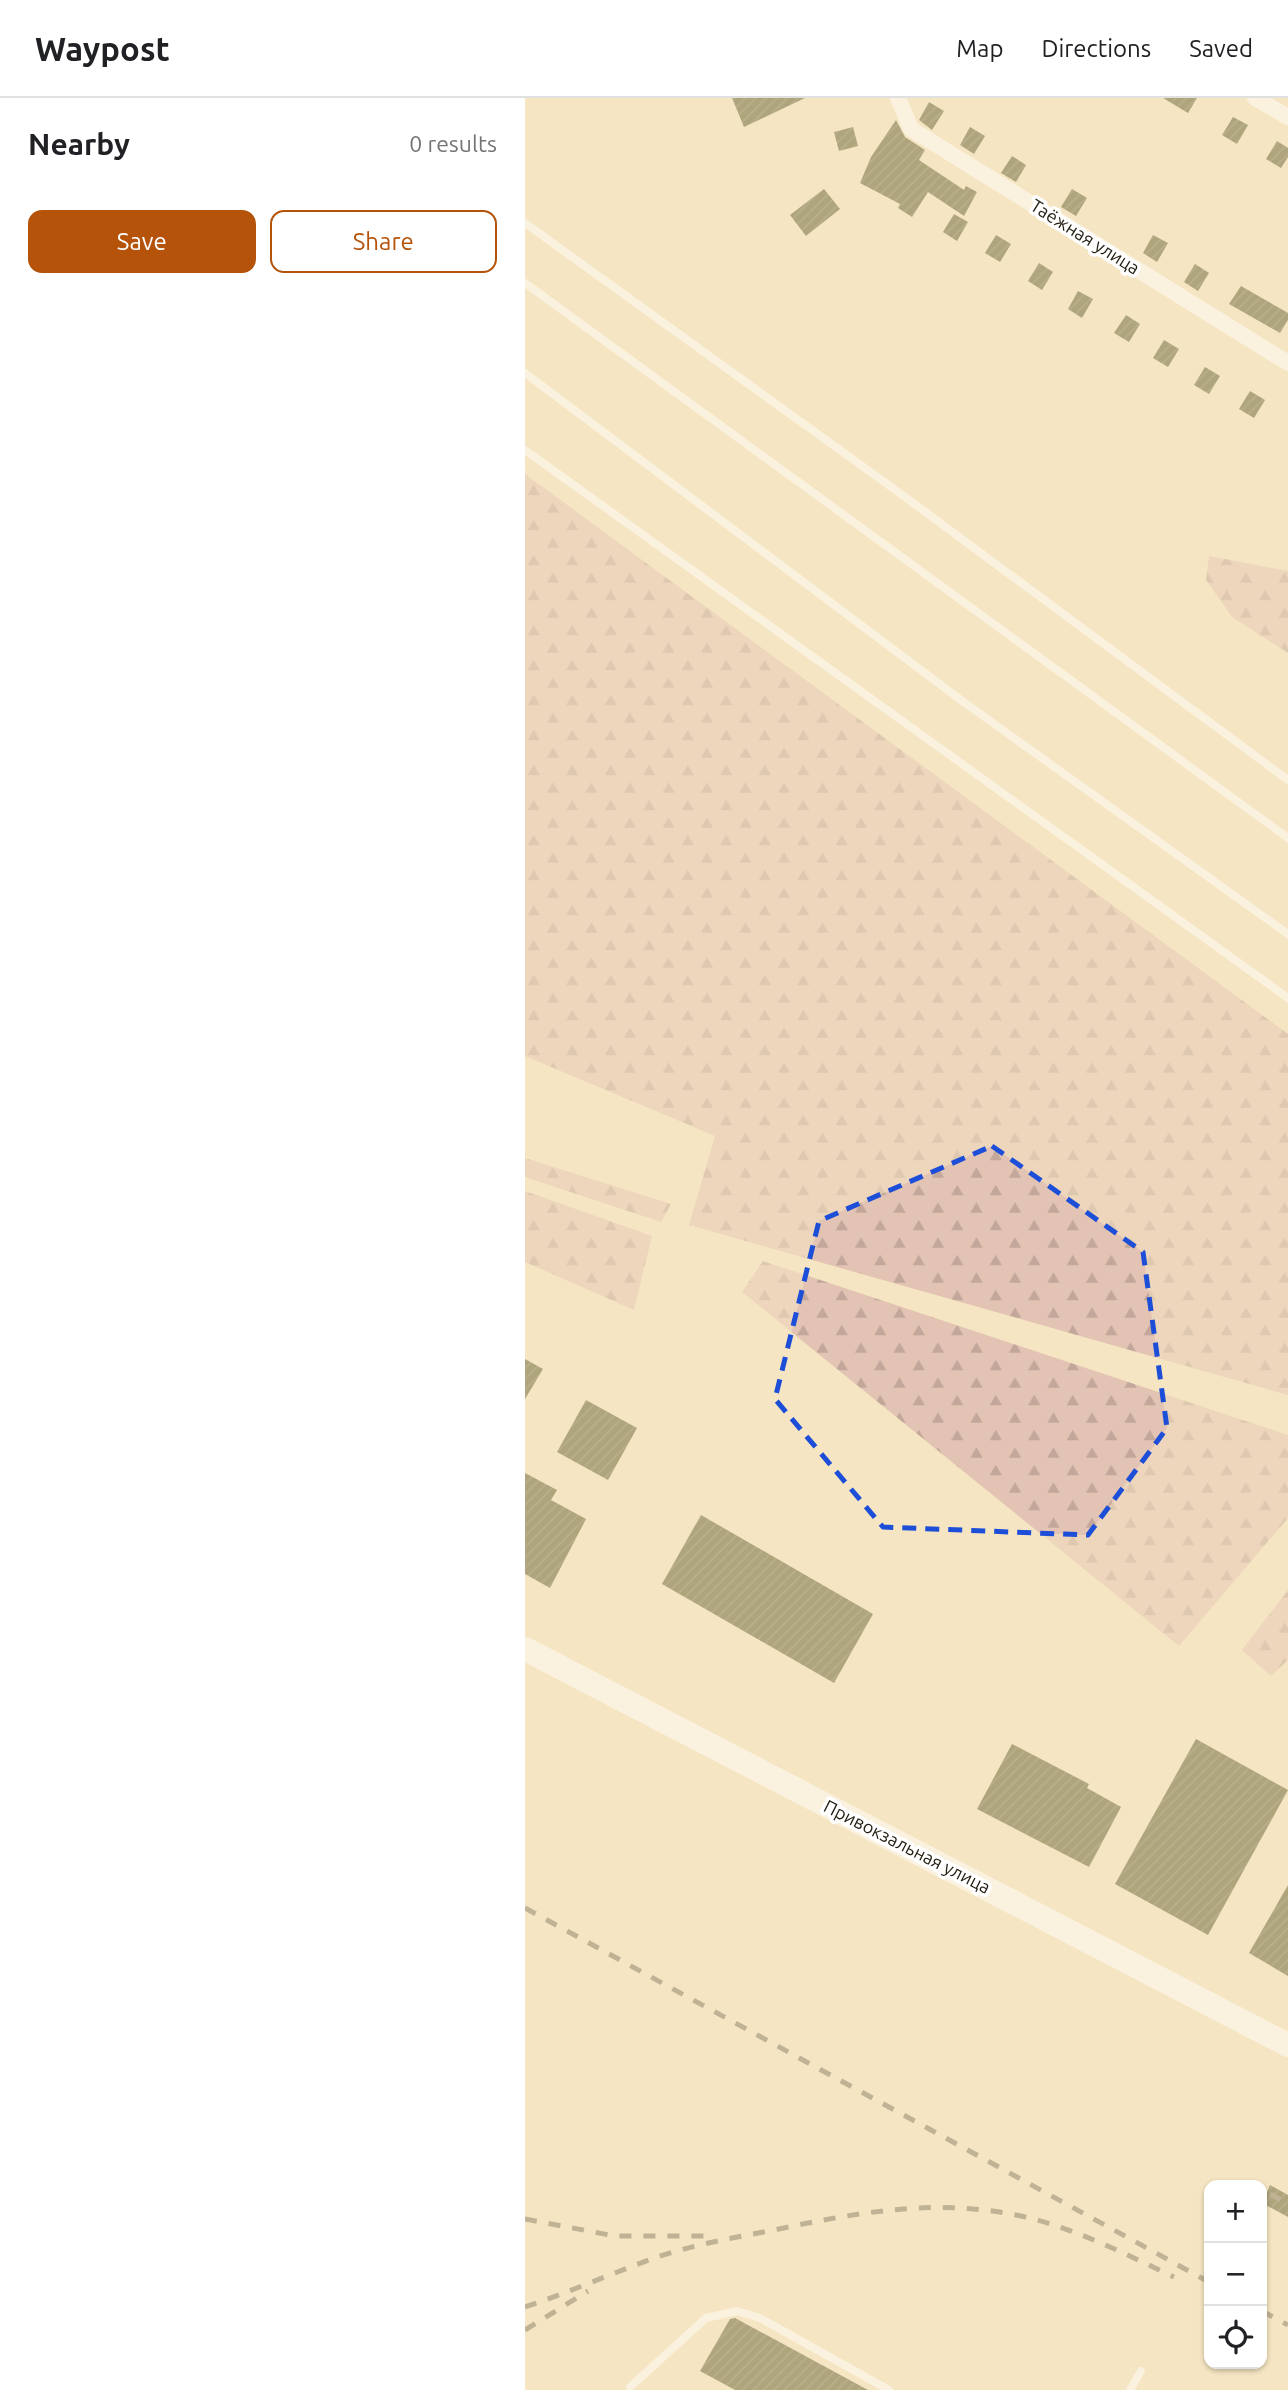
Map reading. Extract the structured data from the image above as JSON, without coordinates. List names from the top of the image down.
{
  "streets": {
    "main road": ["Привокзальная улица"],
    "street": ["Таёжная улица"]
  },
  "page": {
    "header": "Waypost",
    "nav": ["Map", "Directions", "Saved"],
    "heading": ["Nearby", "0 results"],
    "buttons": ["Save", "Share"],
    "map_buttons": ["+", "−"]
  }
}
